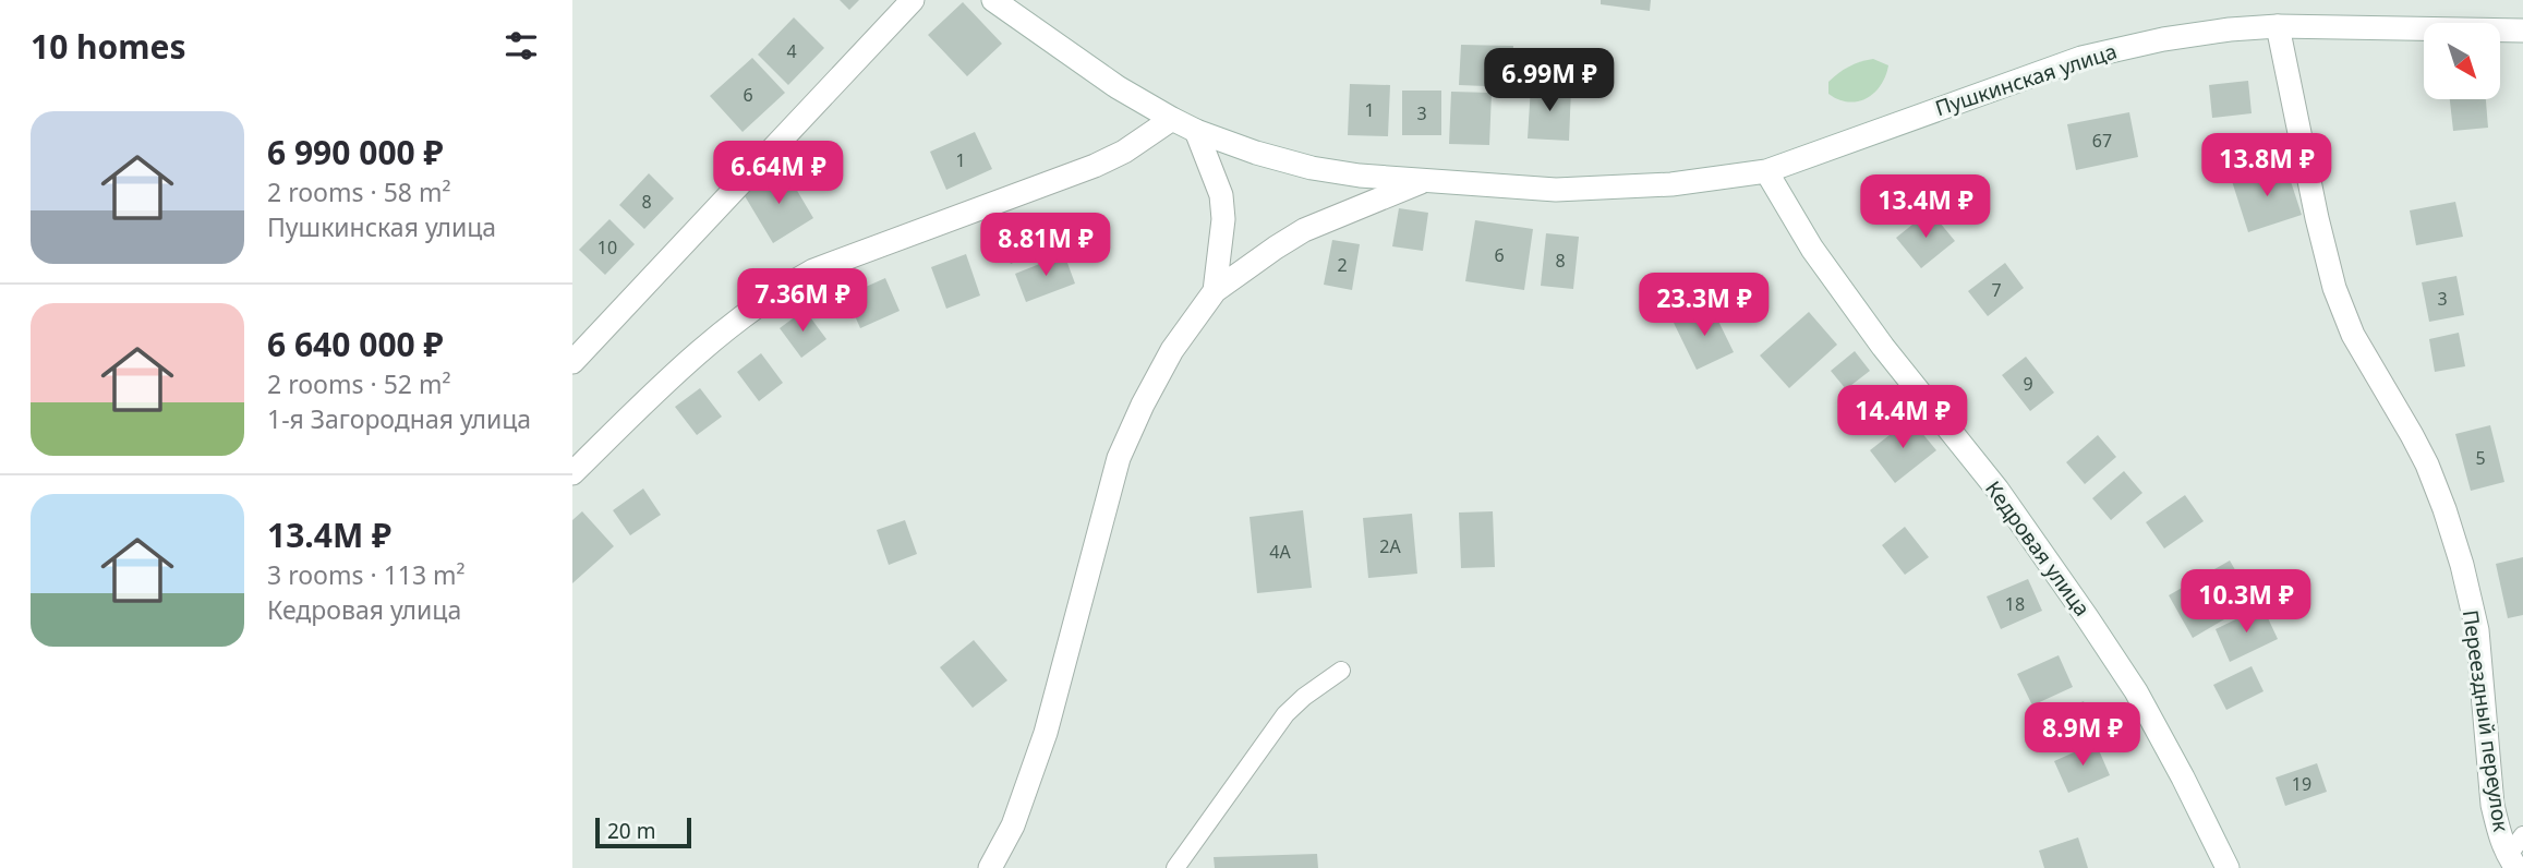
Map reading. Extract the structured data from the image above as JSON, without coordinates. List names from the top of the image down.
{
  "streets": {
    "street": ["Пушкинская улица", "Кедровая улица", "Переездный переулок"]
  },
  "crossings": [
    ["Пушкинская улица", "Кедровая улица"],
    ["Пушкинская улица", "Переездный переулок"]
  ],
  "house_numbers": [
    "4",
    "6",
    "1",
    "3",
    "67",
    "1",
    "8",
    "10",
    "6",
    "8",
    "2",
    "7",
    "3",
    "9",
    "5",
    "2А",
    "4А",
    "18",
    "19"
  ],
  "scale_bar": "20 m",
  "north": "bottom right",
  "page": {
    "heading": "10 homes",
    "price": [
      "6.99M ₽",
      "13.8M ₽",
      "6.64M ₽",
      "13.4M ₽",
      "8.81M ₽",
      "7.36M ₽",
      "23.3M ₽",
      "14.4M ₽",
      "10.3M ₽",
      "8.9M ₽"
    ],
    "list": [
      {
        "name": "6 990 000 ₽",
        "note": "2 rooms · 58 m² · Пушкинская улица"
      },
      {
        "name": "6 640 000 ₽",
        "note": "2 rooms · 52 m² · 1-я Загородная улица"
      },
      {
        "name": "13.4M ₽",
        "note": "3 rooms · 113 m² · Кедровая улица"
      }
    ],
    "scale": "20 m"
  }
}
